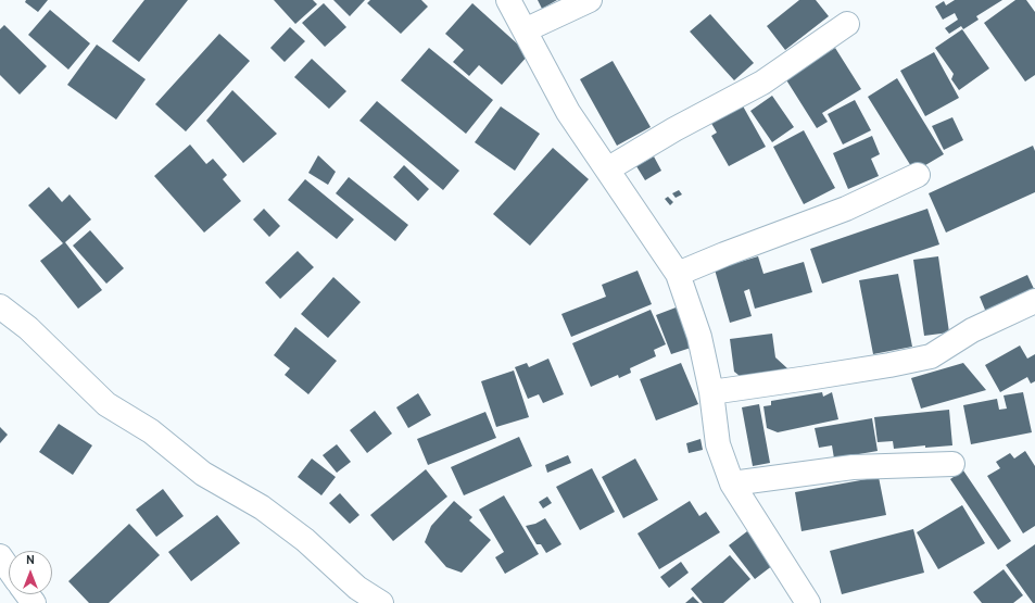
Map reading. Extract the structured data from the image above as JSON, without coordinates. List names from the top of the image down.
{
  "north": "top"
}
